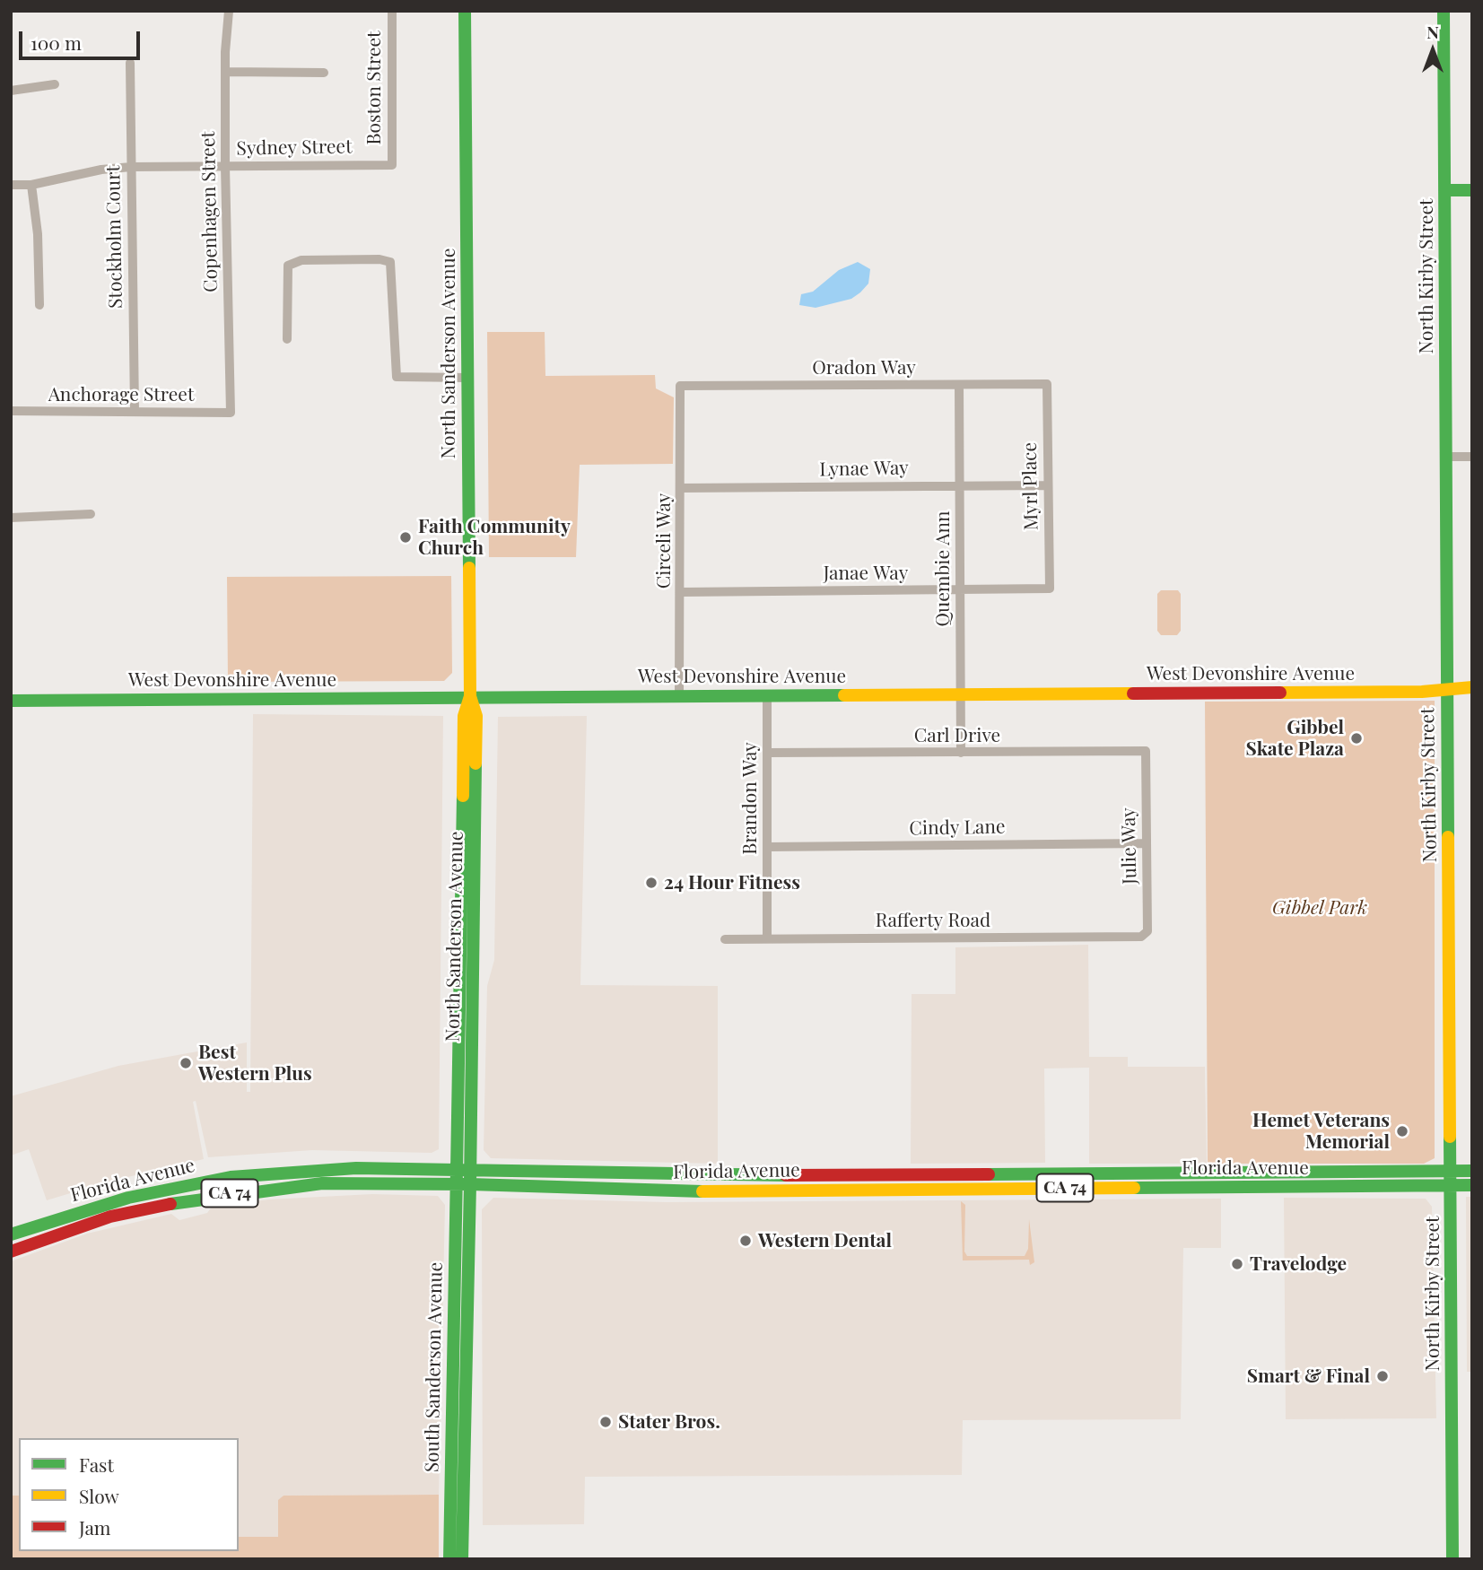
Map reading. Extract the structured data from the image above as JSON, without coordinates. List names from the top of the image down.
{
  "streets": {
    "main road": [
      "North Kirby Street",
      "North Sanderson Avenue",
      "West Devonshire Avenue",
      "Florida Avenue",
      "CA 74",
      "South Sanderson Avenue"
    ],
    "street": [
      "Boston Street",
      "Sydney Street",
      "Copenhagen Street",
      "Stockholm Court",
      "Oradon Way",
      "Anchorage Street",
      "Lynae Way",
      "Myrl Place",
      "Circeli Way",
      "Quembie Ann",
      "Janae Way",
      "Carl Drive",
      "Brandon Way",
      "Cindy Lane",
      "Julie Way",
      "Rafferty Road"
    ]
  },
  "crossings": [
    ["Boston Street", "Sydney Street"],
    ["Sydney Street", "Copenhagen Street"],
    ["Sydney Street", "Stockholm Court"],
    ["Copenhagen Street", "Anchorage Street"],
    ["Stockholm Court", "Anchorage Street"],
    ["North Kirby Street", "West Devonshire Avenue"],
    ["North Kirby Street", "Florida Avenue"],
    ["North Sanderson Avenue", "West Devonshire Avenue"],
    ["North Sanderson Avenue", "Florida Avenue"],
    ["North Sanderson Avenue", "South Sanderson Avenue"],
    ["Oradon Way", "Myrl Place"],
    ["Oradon Way", "Circeli Way"],
    ["Oradon Way", "Quembie Ann"],
    ["Lynae Way", "Myrl Place"],
    ["Lynae Way", "Circeli Way"],
    ["Lynae Way", "Quembie Ann"],
    ["Myrl Place", "Janae Way"],
    ["Circeli Way", "Janae Way"],
    ["Circeli Way", "West Devonshire Avenue"],
    ["Quembie Ann", "Janae Way"],
    ["Quembie Ann", "West Devonshire Avenue"],
    ["Quembie Ann", "Carl Drive"],
    ["West Devonshire Avenue", "Brandon Way"],
    ["Carl Drive", "Brandon Way"],
    ["Carl Drive", "Julie Way"],
    ["Brandon Way", "Cindy Lane"],
    ["Brandon Way", "Rafferty Road"],
    ["Cindy Lane", "Julie Way"],
    ["Julie Way", "Rafferty Road"],
    ["Florida Avenue", "South Sanderson Avenue"]
  ],
  "parks": ["Gibbel Park"],
  "places": [
    "Faith Community Church",
    "Gibbel Skate Plaza",
    "24 Hour Fitness",
    "Best Western Plus",
    "Hemet Veterans Memorial",
    "Western Dental",
    "Travelodge",
    "Smart & Final",
    "Stater Bros."
  ],
  "legend": ["Fast", "Slow", "Jam"],
  "scale_bar": "100 m",
  "north": "top"
}
